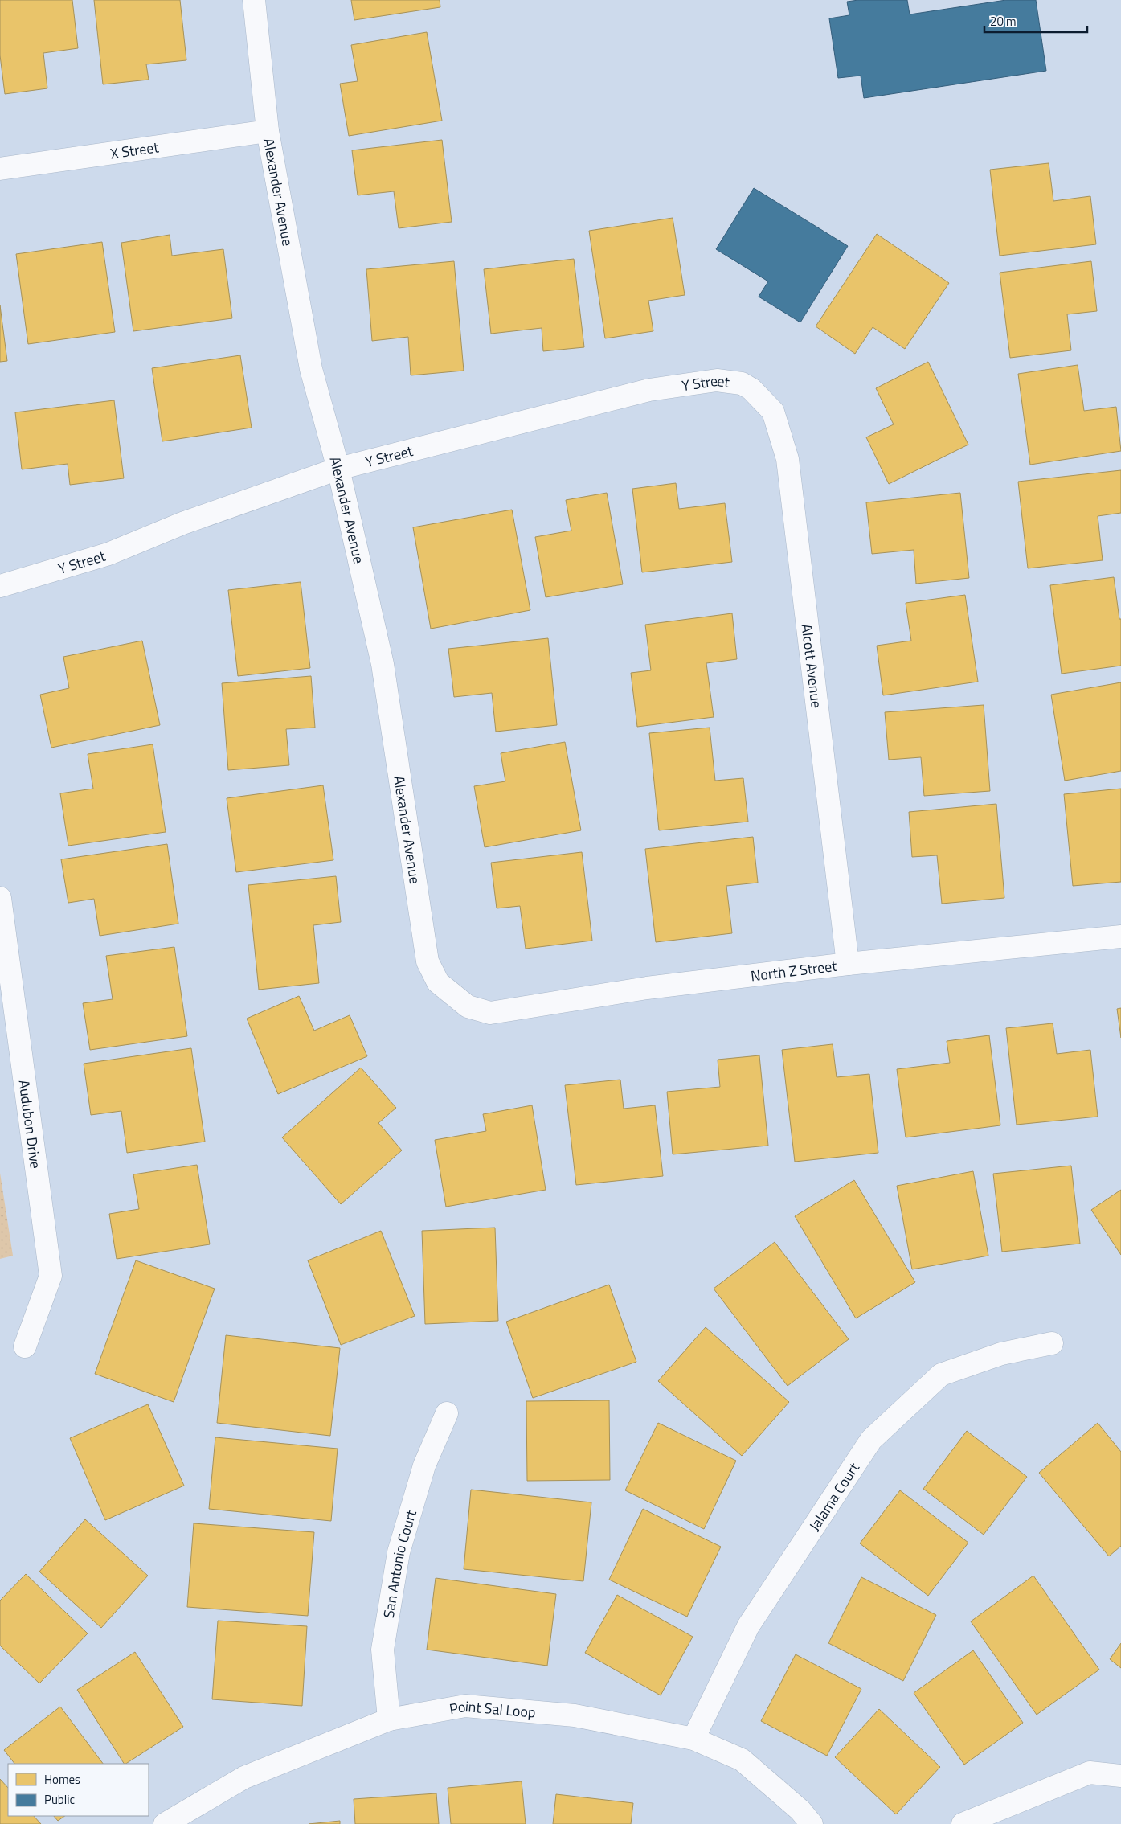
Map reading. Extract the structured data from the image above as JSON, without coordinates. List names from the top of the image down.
{
  "streets": {
    "street": [
      "X Street",
      "Alexander Avenue",
      "Y Street",
      "Alcott Avenue",
      "North Z Street",
      "Audubon Drive",
      "Jalama Court",
      "San Antonio Court",
      "Point Sal Loop"
    ]
  },
  "crossings": [
    ["X Street", "Alexander Avenue"],
    ["Alexander Avenue", "Y Street"],
    ["Alexander Avenue", "North Z Street"],
    ["Y Street", "Alcott Avenue"],
    ["Alcott Avenue", "North Z Street"],
    ["Jalama Court", "Point Sal Loop"],
    ["San Antonio Court", "Point Sal Loop"]
  ],
  "legend": ["Homes", "Public"],
  "scale_bar": "20 m"
}
